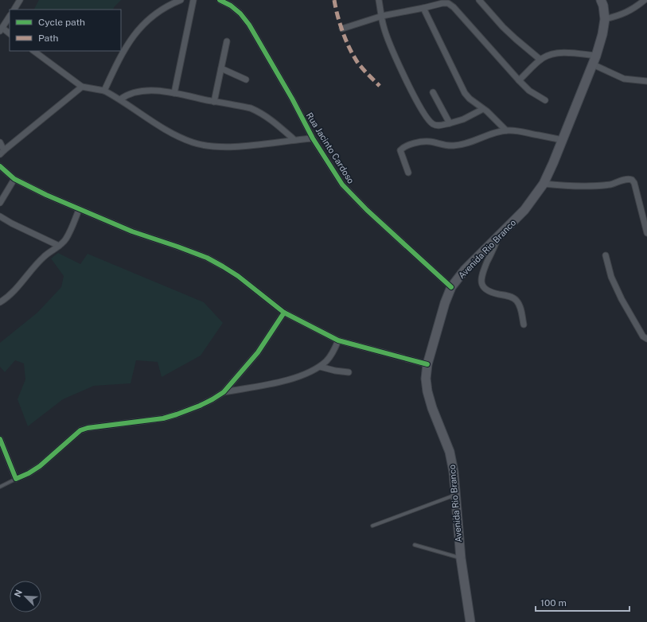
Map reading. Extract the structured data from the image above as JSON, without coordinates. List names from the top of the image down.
{
  "streets": {
    "main road": ["Avenida Rio Branco"],
    "street": ["Rua Jacinto Cardoso"]
  },
  "crossings": [
    ["Rua Jacinto Cardoso", "Avenida Rio Branco"]
  ],
  "legend": ["Cycle path", "Path"],
  "scale_bar": "100 m",
  "north": "top left"
}
